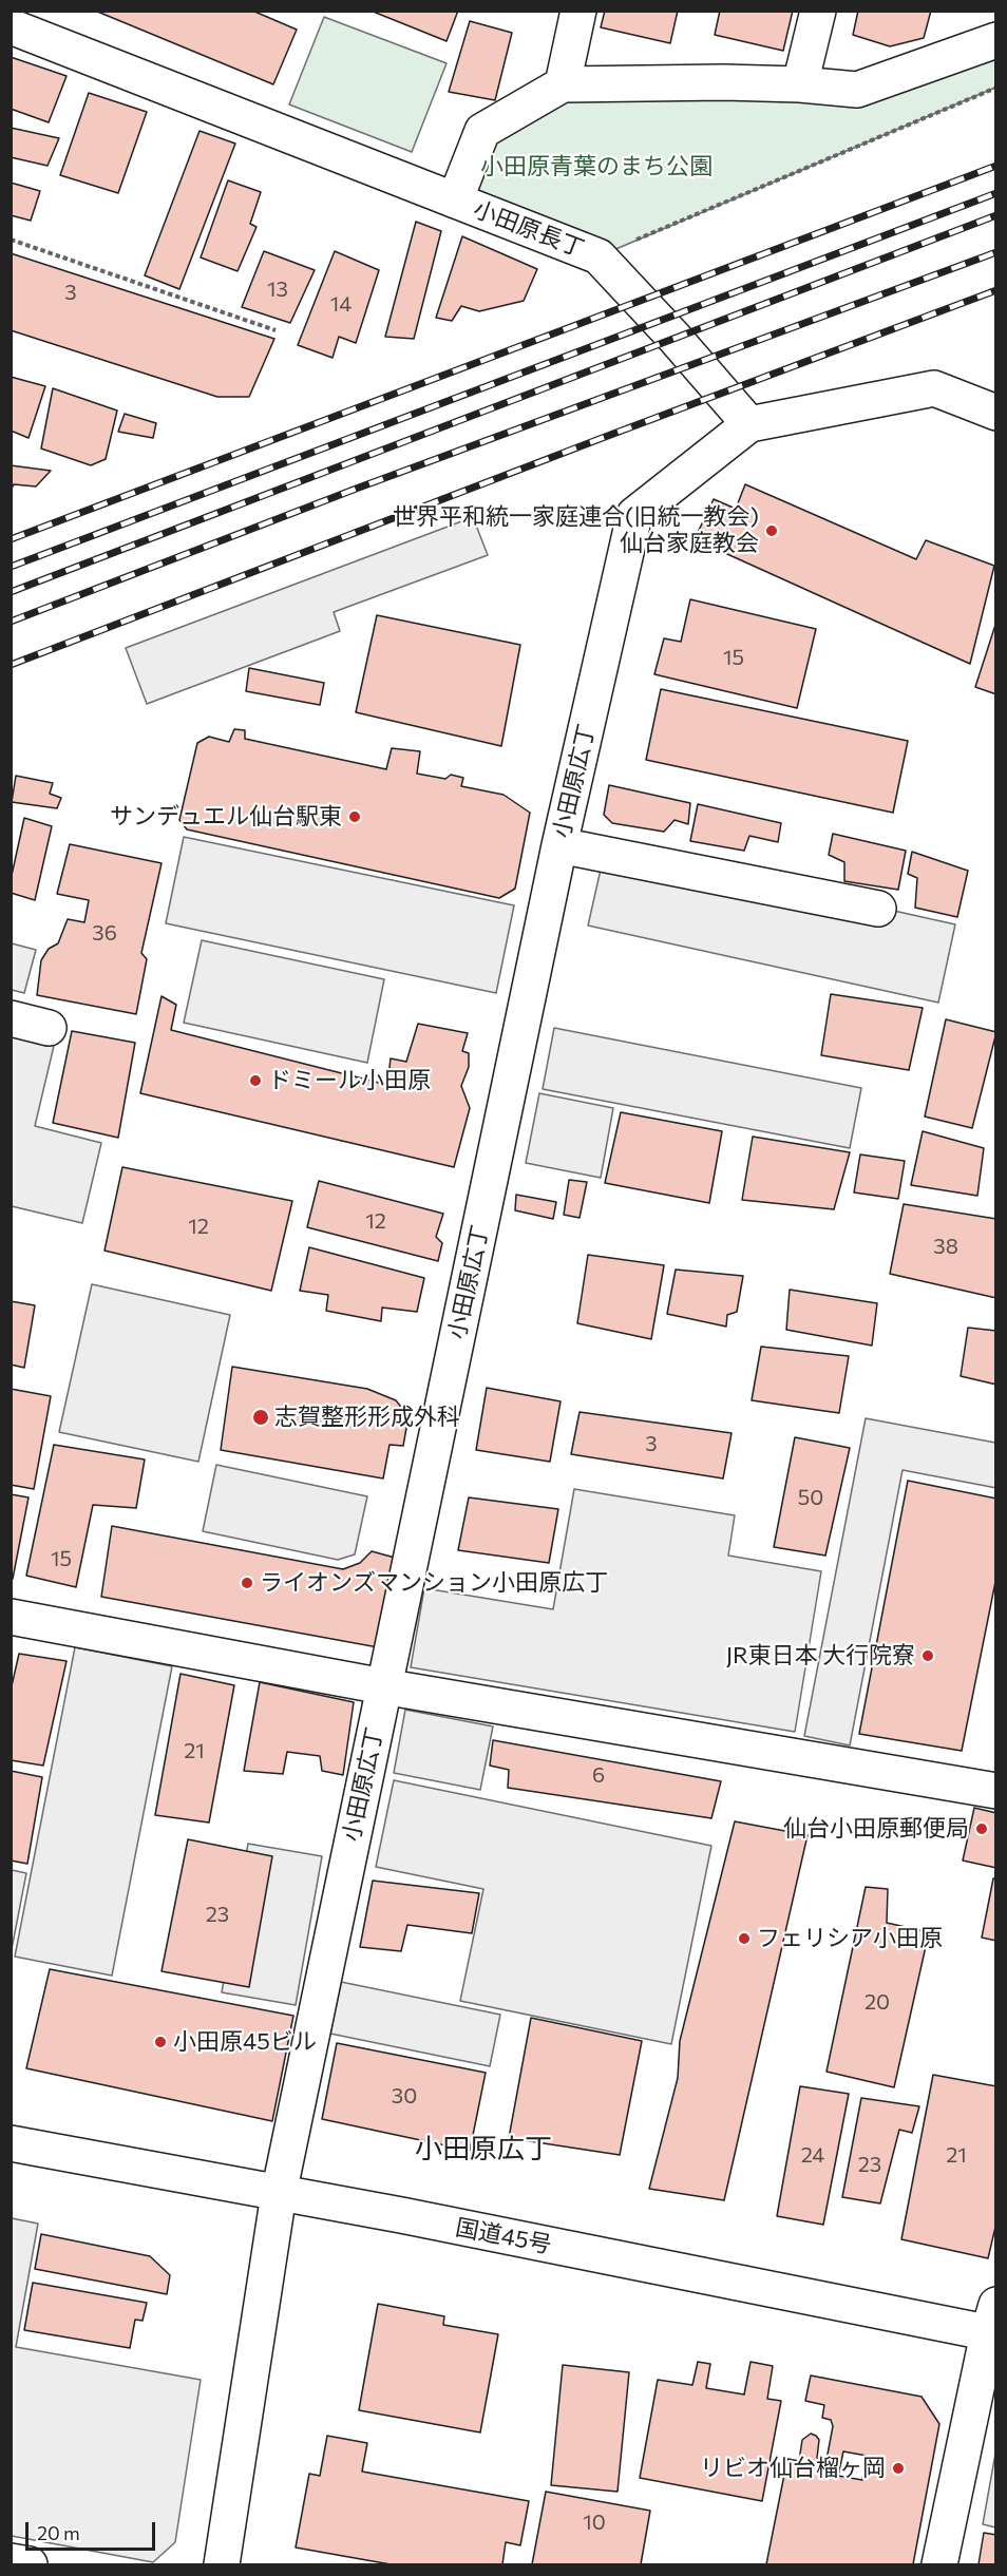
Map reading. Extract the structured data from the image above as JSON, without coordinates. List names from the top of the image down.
{
  "streets": {
    "main road": ["小田原長丁", "小田原広丁", "国道45号"]
  },
  "crossings": [
    ["小田原長丁", "小田原広丁"],
    ["小田原広丁", "国道45号"]
  ],
  "districts": ["小田原広丁"],
  "parks": ["小田原青葉のまち公園"],
  "places": [
    "世界平和統一家庭連合(旧統一教会) 仙台家庭教会",
    "サンデュエル仙台駅東",
    "ドミール小田原",
    "志賀整形形成外科",
    "ライオンズマンション小田原広丁",
    "JR東日本 大行院寮",
    "仙台小田原郵便局",
    "フェリシア小田原",
    "小田原45ビル",
    "リビオ仙台榴ヶ岡"
  ],
  "house_numbers": [
    "13",
    "3",
    "14",
    "15",
    "36",
    "12",
    "12",
    "38",
    "3",
    "50",
    "15",
    "21",
    "6",
    "23",
    "20",
    "30",
    "24",
    "21",
    "23",
    "10"
  ],
  "scale_bar": "20 m"
}
